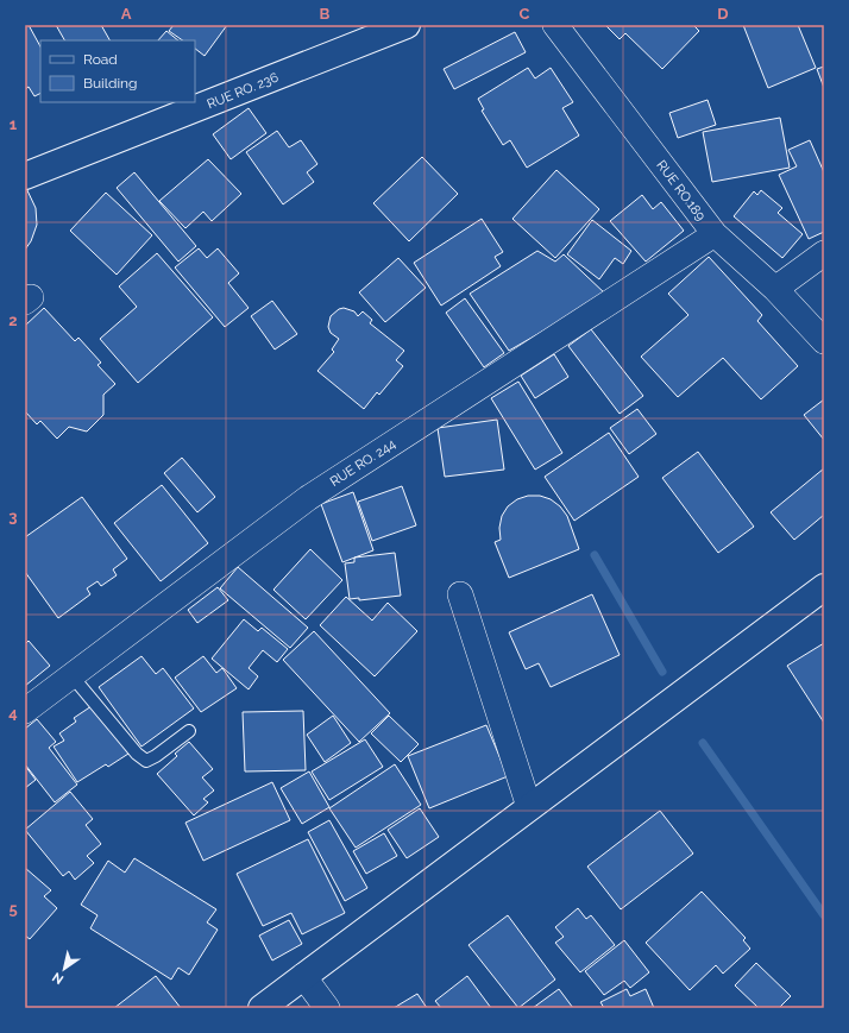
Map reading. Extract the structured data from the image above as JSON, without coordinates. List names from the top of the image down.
{
  "streets": {
    "main road": ["RUE RO. 236"],
    "street": ["RUE RO.189", "RUE RO. 244"]
  },
  "crossings": [
    ["RUE RO.189", "RUE RO. 244"]
  ],
  "legend": ["Road", "Building"],
  "north": "bottom left",
  "grid": {
    "columns": [
      "A",
      "B",
      "C",
      "D"
    ],
    "rows": [
      "1",
      "2",
      "3",
      "4",
      "5"
    ]
  }
}
